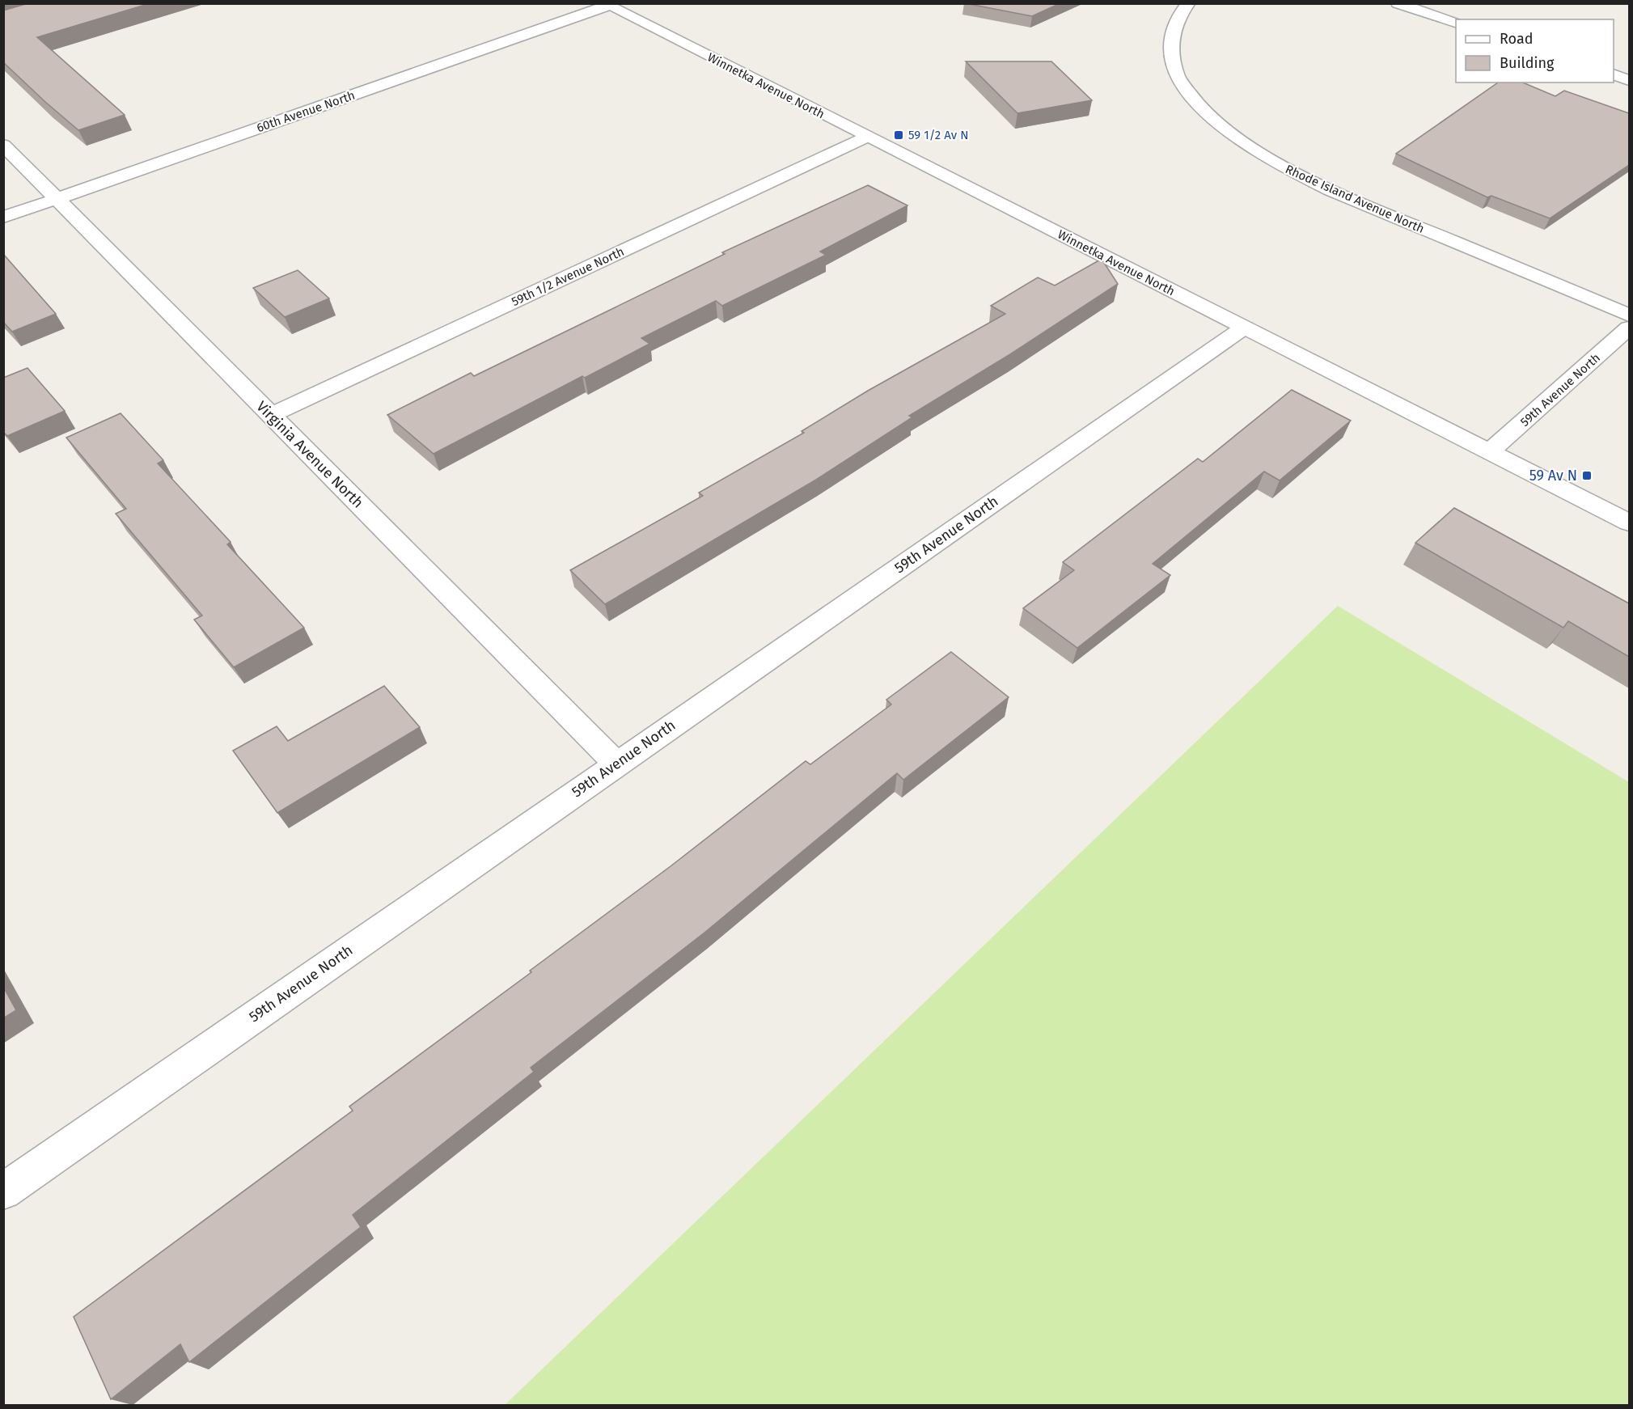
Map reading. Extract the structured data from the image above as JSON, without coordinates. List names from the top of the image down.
{
  "streets": {
    "street": [
      "Winnetka Avenue North",
      "60th Avenue North",
      "Rhode Island Avenue North",
      "59th 1/2 Avenue North",
      "59th Avenue North",
      "Virginia Avenue North"
    ]
  },
  "crossings": [
    ["Winnetka Avenue North", "60th Avenue North"],
    ["Winnetka Avenue North", "59th 1/2 Avenue North"],
    ["Winnetka Avenue North", "59th Avenue North"],
    ["60th Avenue North", "Virginia Avenue North"],
    ["59th 1/2 Avenue North", "Virginia Avenue North"],
    ["59th Avenue North", "Virginia Avenue North"]
  ],
  "places": {
    "transit": ["59 1/2 Av N", "59 Av N"]
  },
  "legend": ["Road", "Building"]
}
